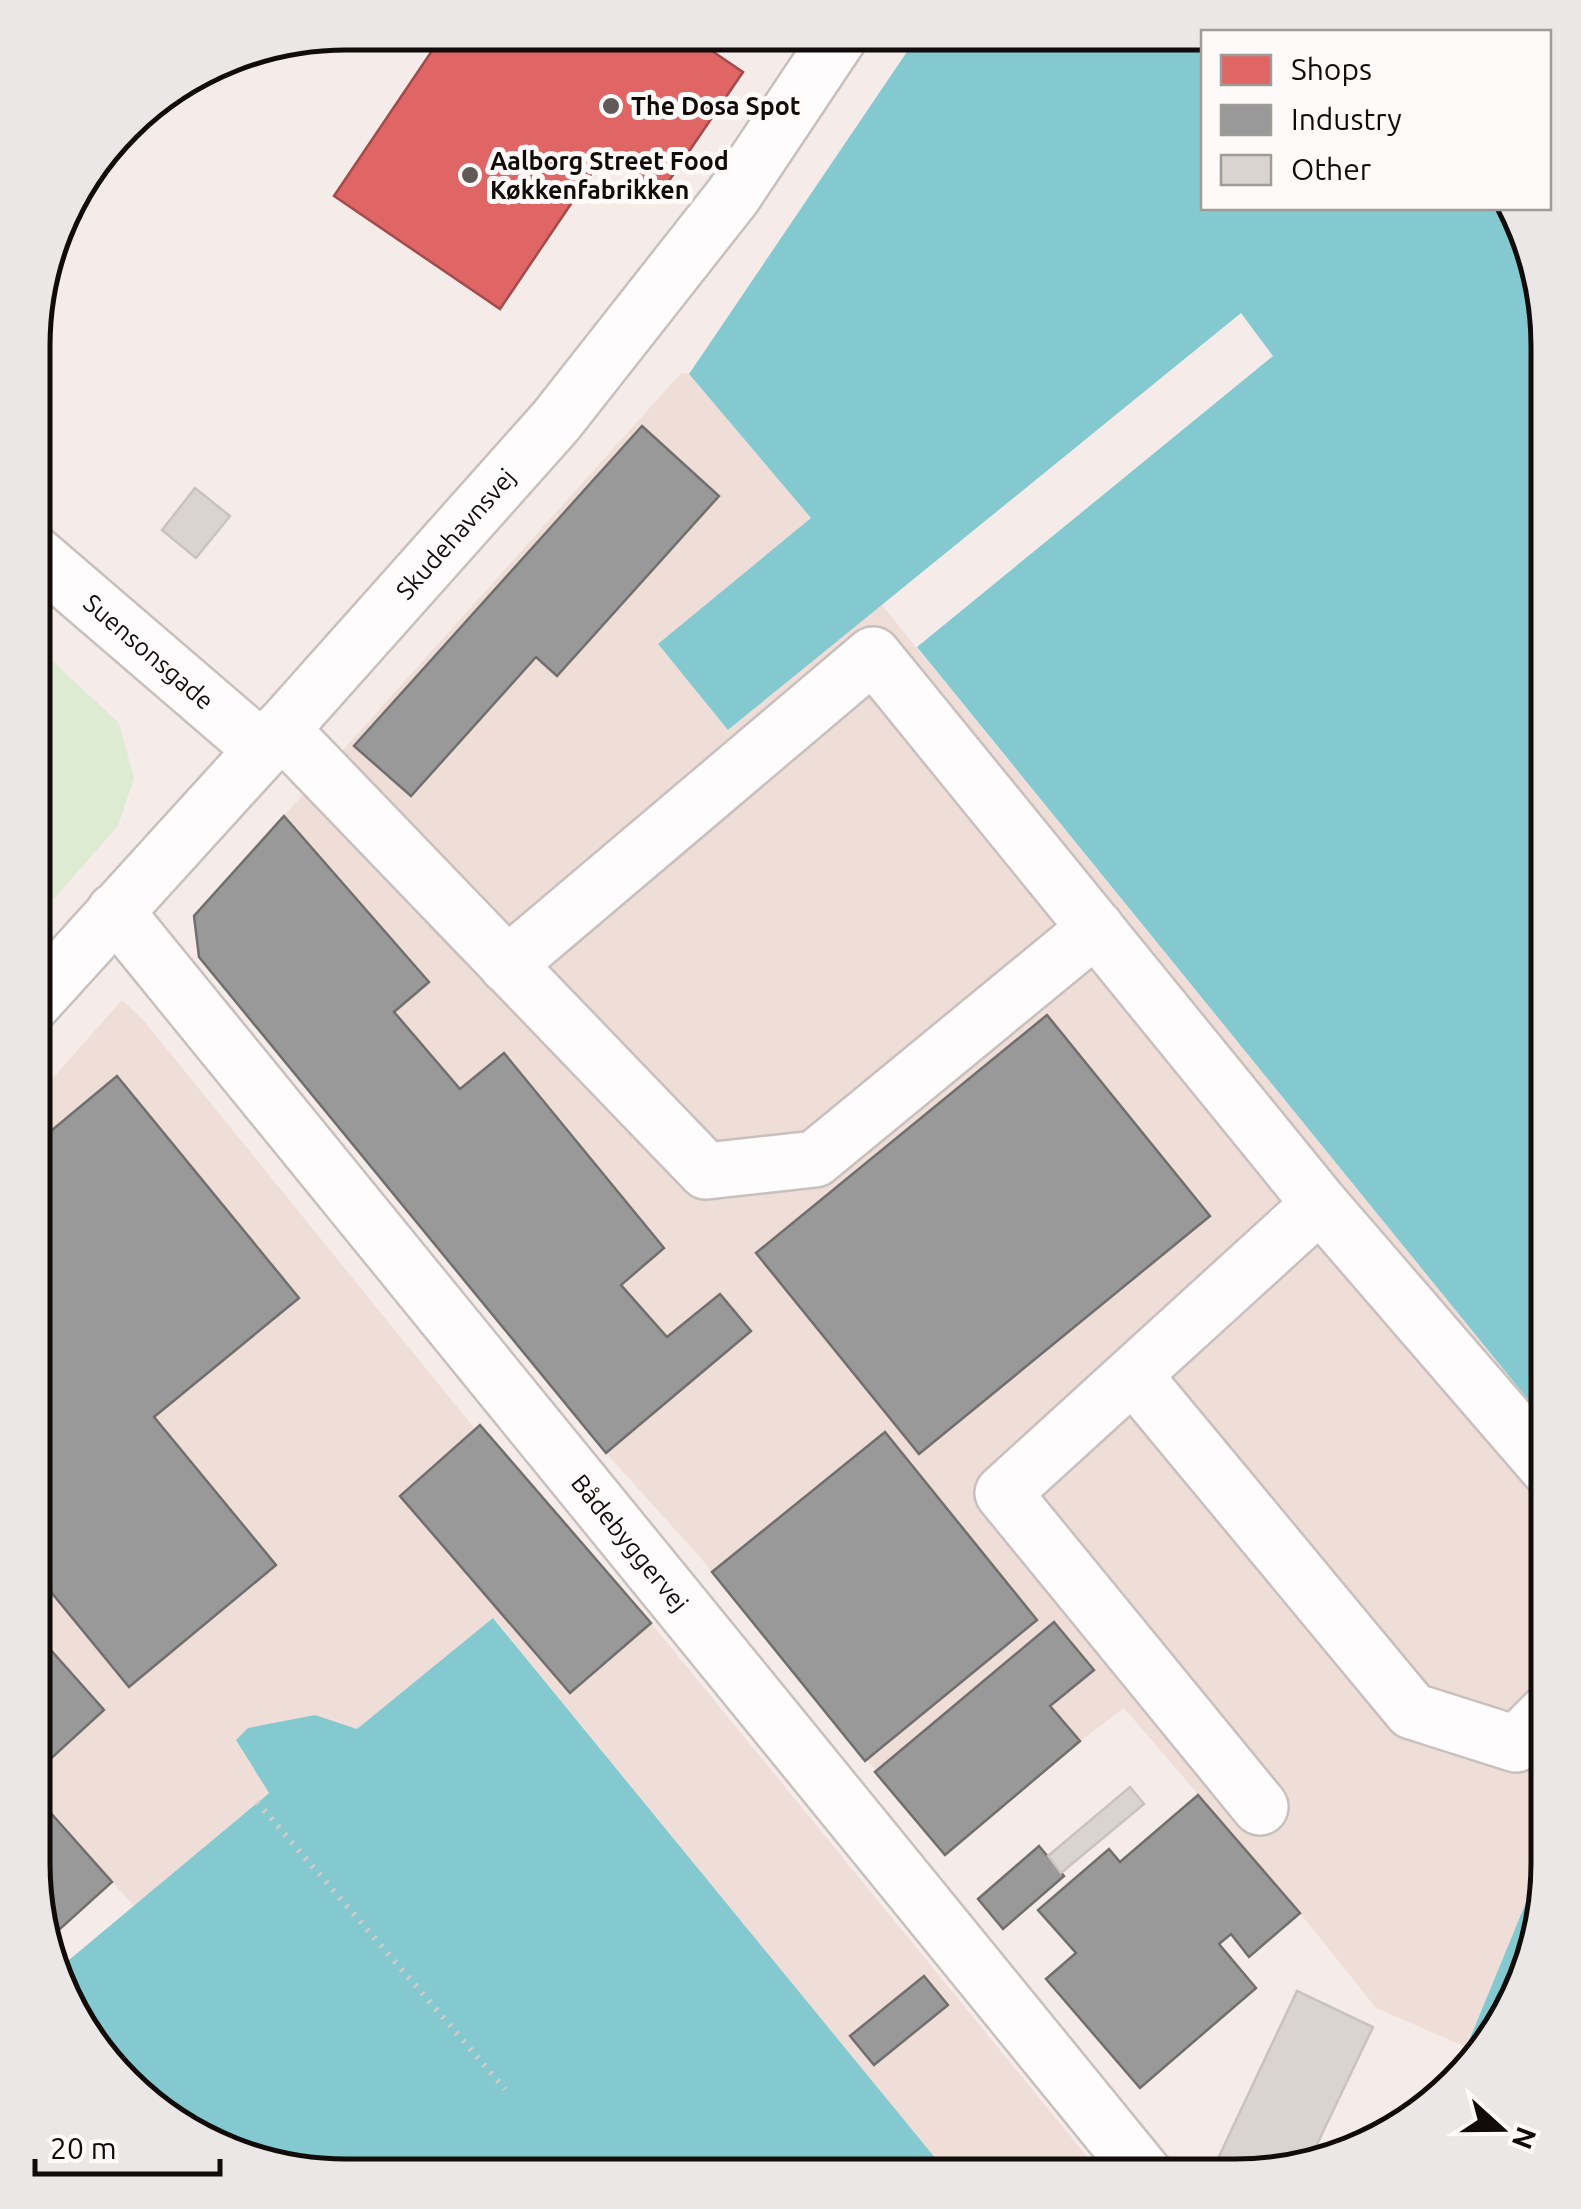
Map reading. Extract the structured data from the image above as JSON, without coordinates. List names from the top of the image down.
{
  "streets": {
    "street": ["Skudehavnsvej", "Suensonsgade", "Bådebyggervej"]
  },
  "crossings": [
    ["Skudehavnsvej", "Suensonsgade"],
    ["Skudehavnsvej", "Bådebyggervej"]
  ],
  "places": ["The Dosa Spot", "Aalborg Street Food Køkkenfabrikken"],
  "legend": ["Shops", "Industry", "Other"],
  "scale_bar": "20 m",
  "north": "right"
}
